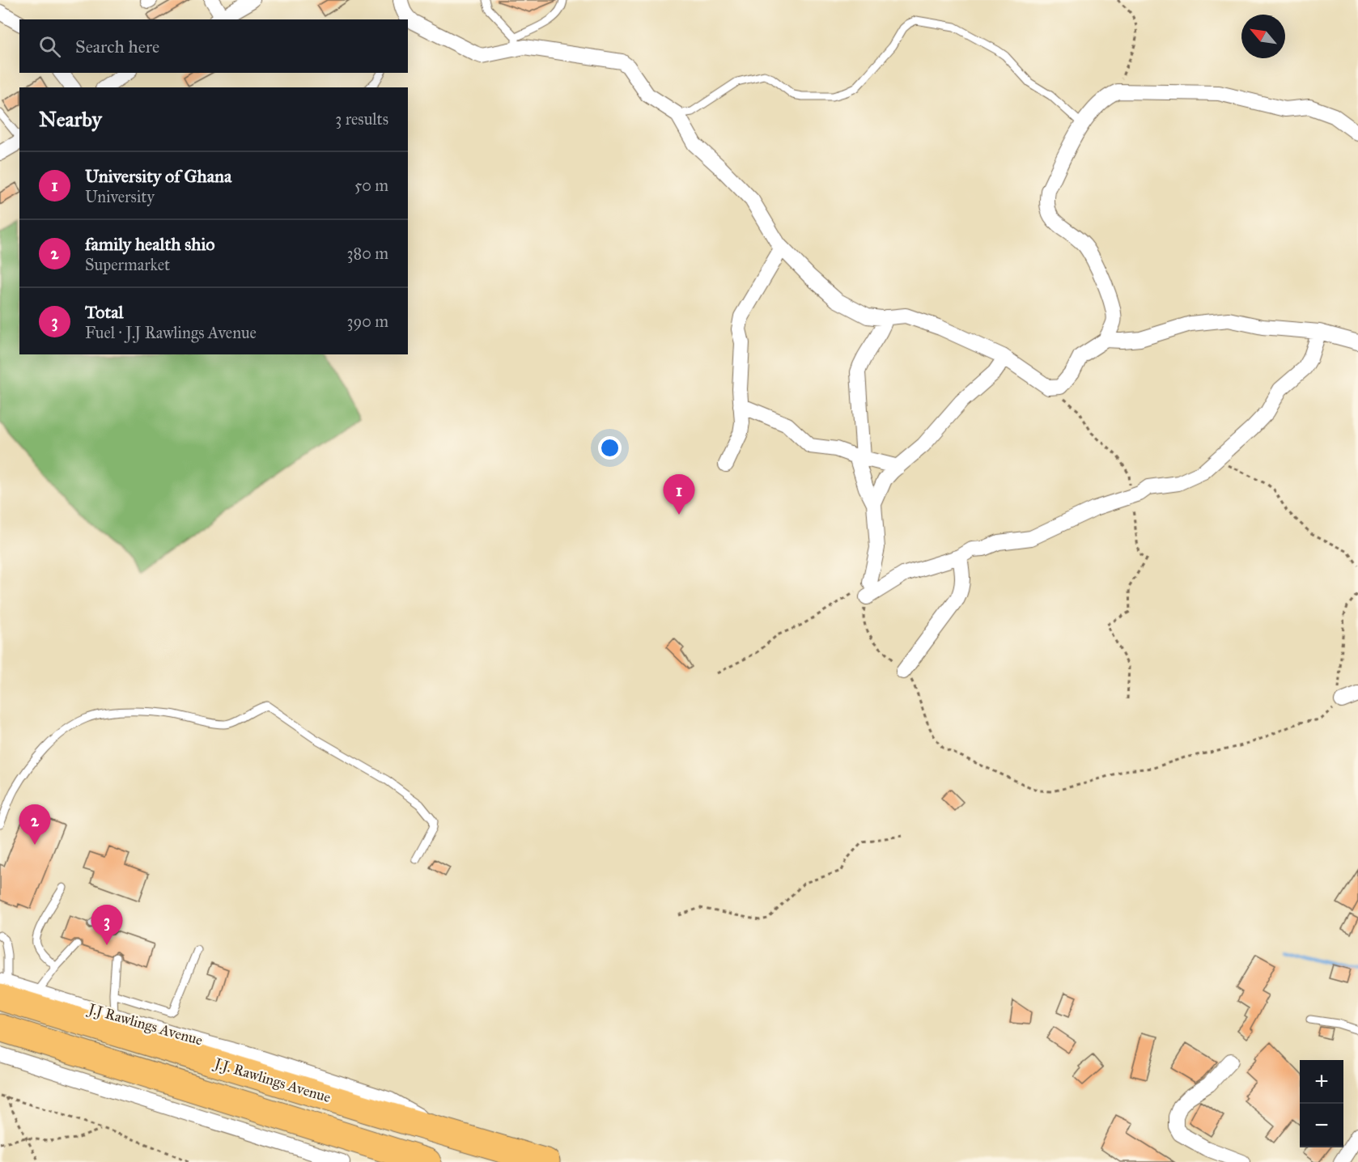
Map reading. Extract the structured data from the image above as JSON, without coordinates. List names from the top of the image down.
{
  "streets": {
    "highway": ["J.J. Rawlings Avenue"],
    "street": ["J.J Rawlings Avenue"]
  },
  "crossings": [
    ["J.J Rawlings Avenue", "J.J. Rawlings Avenue"]
  ],
  "north": "top left",
  "page": {
    "search": "Search here",
    "heading": ["Nearby", "3 results"],
    "list": [
      {
        "mark": "1",
        "name": "University of Ghana",
        "note": "University",
        "value": "50 m"
      },
      {
        "mark": "2",
        "name": "family health shio",
        "note": "Supermarket",
        "value": "380 m"
      },
      {
        "mark": "3",
        "name": "Total",
        "note": "Fuel · J.J Rawlings Avenue",
        "value": "390 m"
      }
    ],
    "pins": ["1", "2", "3"],
    "map_buttons": ["+", "−"]
  }
}
